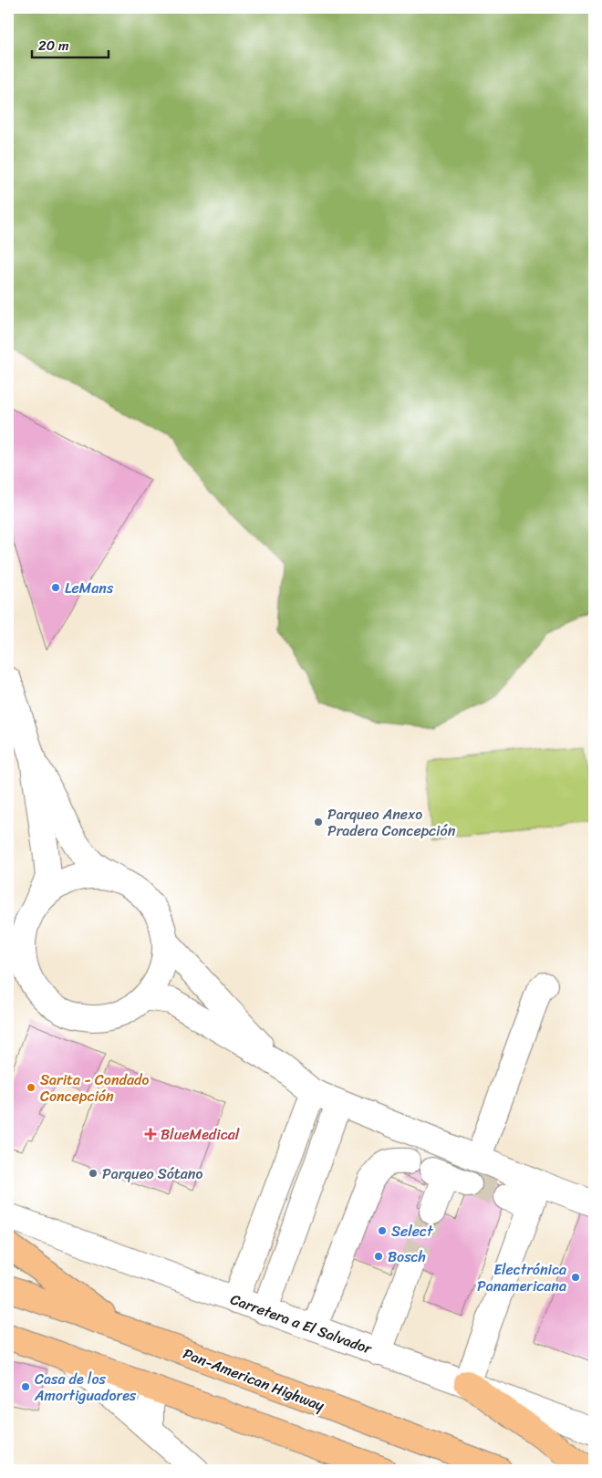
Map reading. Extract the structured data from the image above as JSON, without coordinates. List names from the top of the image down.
{
  "streets": {
    "highway": ["Pan-American Highway"],
    "street": ["Carretera a El Salvador"]
  },
  "places": {
    "other": [
      "LeMans",
      "Parqueo Anexo Pradera Concepción",
      "Sarita - Condado Concepción",
      "Parqueo Sótano",
      "Select",
      "Bosch",
      "Electrónica Panamericana",
      "Casa de los Amortiguadores"
    ],
    "health": ["BlueMedical"]
  },
  "scale_bar": "20 m"
}
